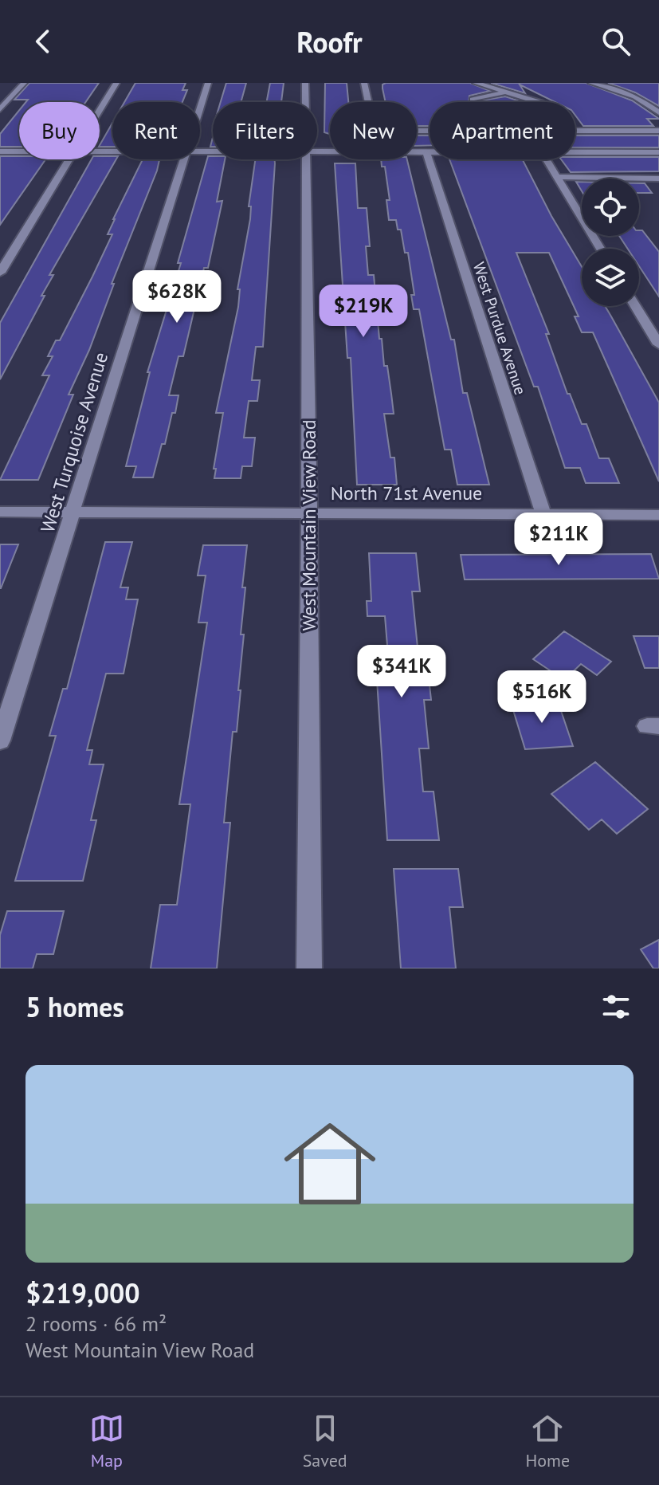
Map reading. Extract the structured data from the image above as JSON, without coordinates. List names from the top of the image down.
{
  "streets": {
    "street": [
      "West Purdue Avenue",
      "West Turquoise Avenue",
      "North 71st Avenue",
      "West Mountain View Road"
    ]
  },
  "crossings": [
    ["West Purdue Avenue", "North 71st Avenue"],
    ["West Turquoise Avenue", "North 71st Avenue"],
    ["North 71st Avenue", "West Mountain View Road"]
  ],
  "page": {
    "header": "Roofr",
    "chip": [
      "Buy",
      "Rent",
      "Filters",
      "New",
      "Apartment"
    ],
    "price": [
      "$628K",
      "$219K",
      "$211K",
      "$341K",
      "$516K"
    ],
    "heading": "5 homes",
    "list": [
      {
        "name": "$219,000",
        "note": "2 rooms · 66 m² · West Mountain View Road"
      }
    ],
    "tabs": ["Map", "Saved", "Home"]
  }
}
